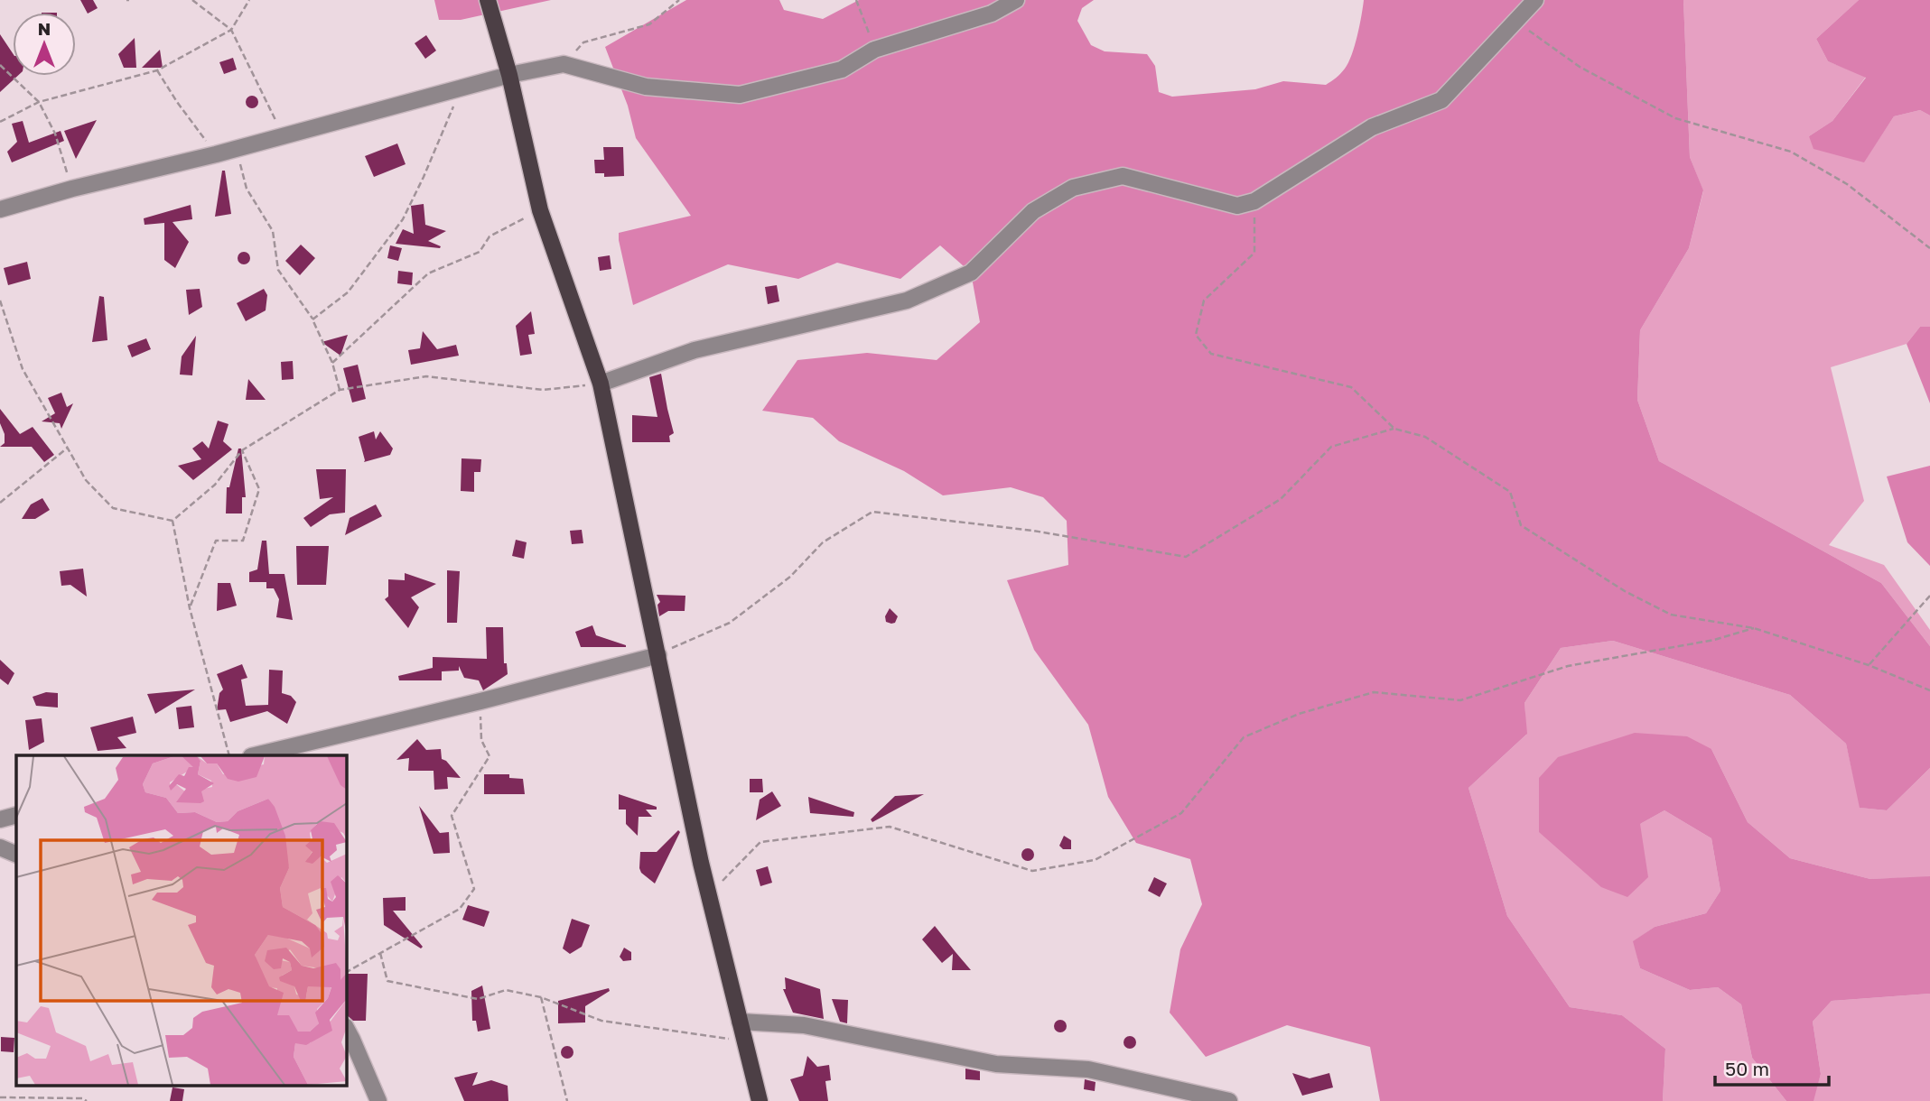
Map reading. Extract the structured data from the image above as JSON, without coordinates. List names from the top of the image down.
{
  "scale_bar": "50 m",
  "north": "top"
}
